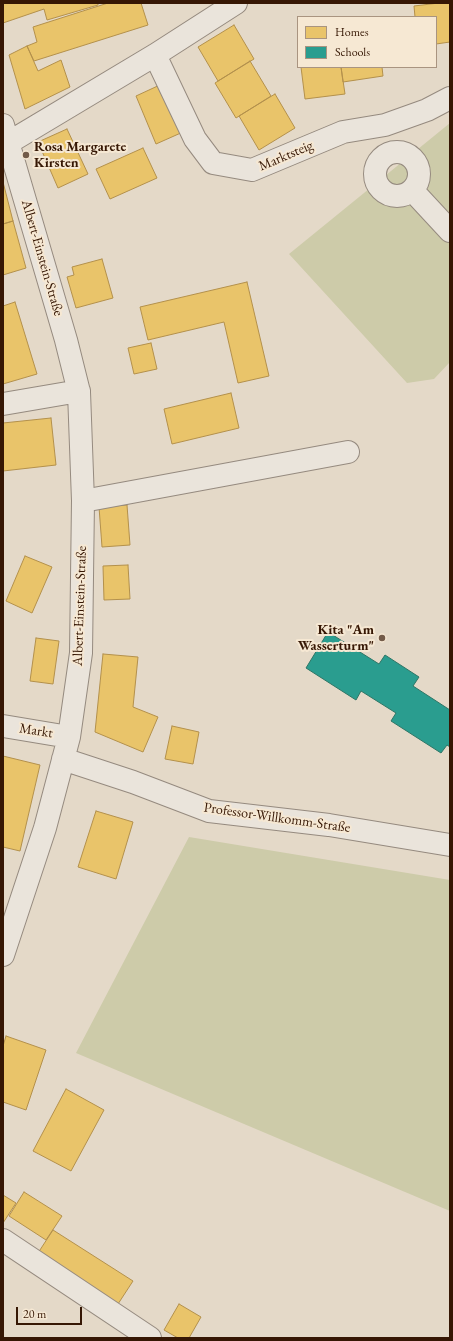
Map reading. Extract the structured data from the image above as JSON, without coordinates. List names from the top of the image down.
{
  "streets": {
    "street": [
      "Marktsteig",
      "Albert-Einstein-Straße",
      "Markt",
      "Professor-Willkomm-Straße"
    ]
  },
  "crossings": [
    ["Albert-Einstein-Straße", "Markt"],
    ["Albert-Einstein-Straße", "Professor-Willkomm-Straße"]
  ],
  "places": ["Rosa Margarete Kirsten", "Kita \"Am Wasserturm\""],
  "legend": ["Homes", "Schools"],
  "scale_bar": "20 m"
}
